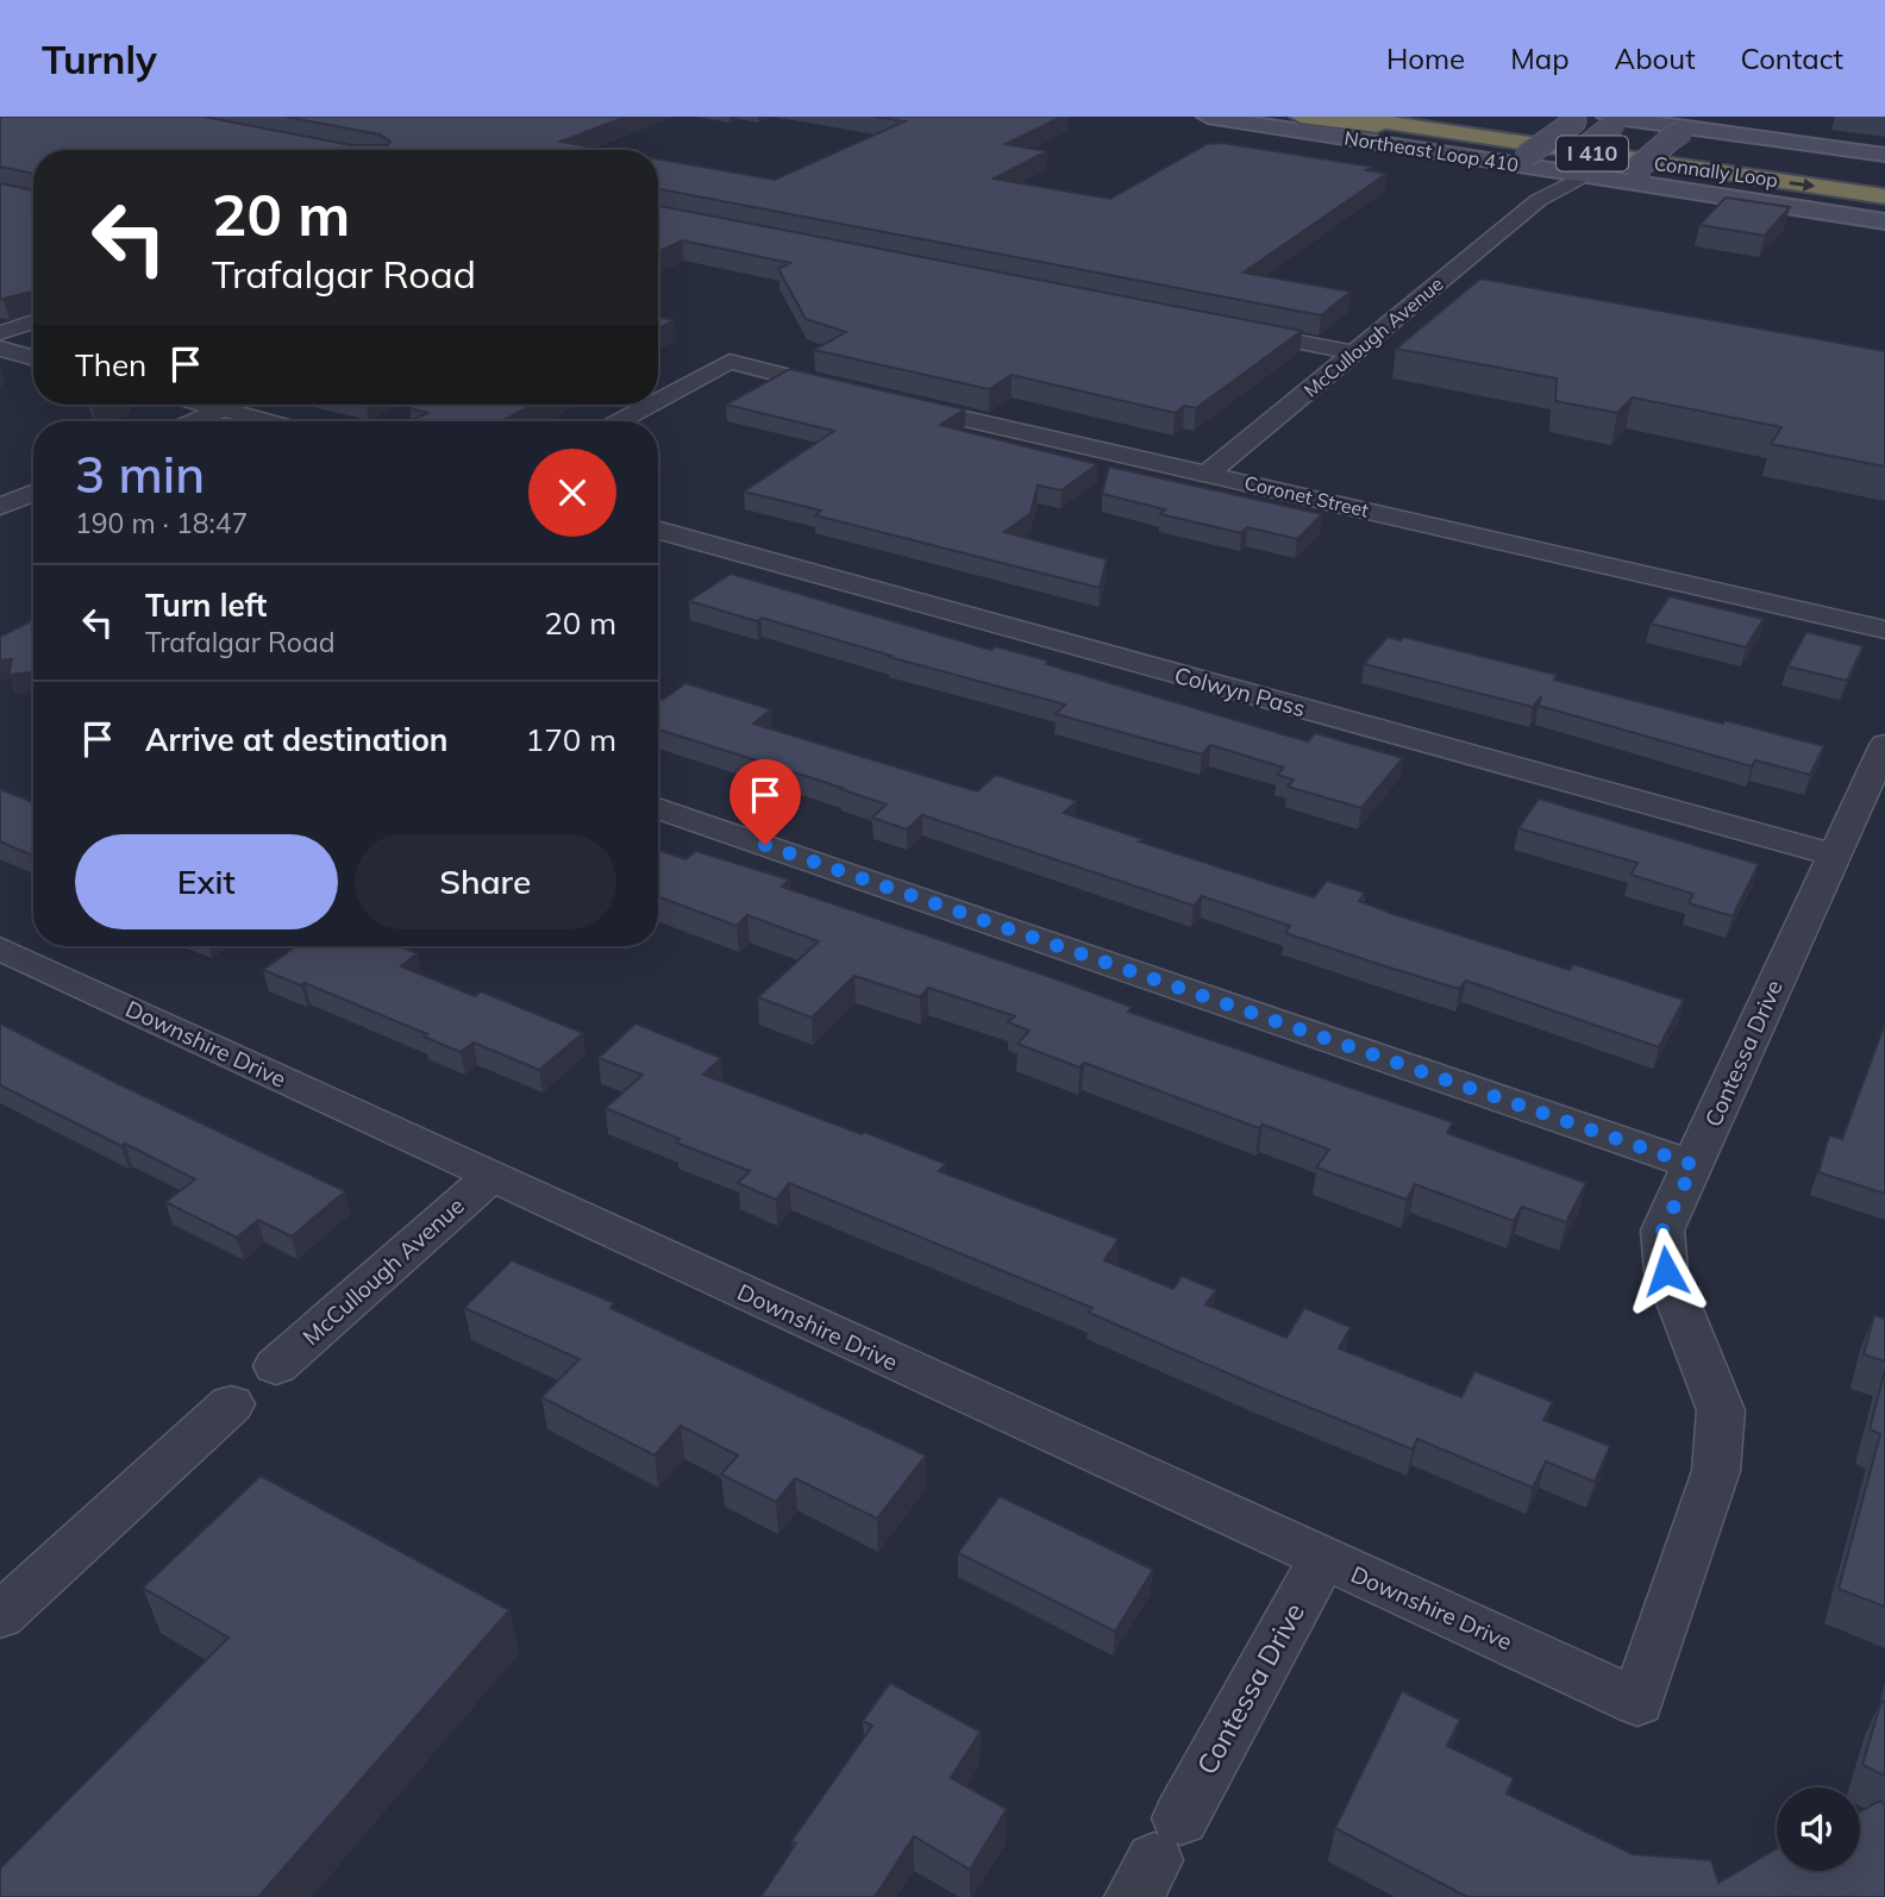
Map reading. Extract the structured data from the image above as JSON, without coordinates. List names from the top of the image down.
{
  "streets": {
    "highway": ["I 410", "Connally Loop"],
    "main road": ["Northeast Loop 410", "McCullough Avenue"],
    "street": [
      "Coronet Street",
      "Colwyn Pass",
      "Downshire Drive",
      "Contessa Drive"
    ]
  },
  "crossings": [
    ["Northeast Loop 410", "McCullough Avenue"],
    ["McCullough Avenue", "Coronet Street"],
    ["McCullough Avenue", "Downshire Drive"],
    ["Colwyn Pass", "Contessa Drive"],
    ["Downshire Drive", "Contessa Drive"]
  ],
  "page": {
    "header": "Turnly",
    "nav": [
      "Home",
      "Map",
      "About",
      "Contact"
    ],
    "turn": ["20 m", "Trafalgar Road"],
    "then": "Then",
    "heading": ["3 min", "190 m · 18:47"],
    "list": [
      {
        "name": "Turn left",
        "note": "Trafalgar Road",
        "value": "20 m"
      },
      {
        "name": "Arrive at destination",
        "value": "170 m"
      }
    ],
    "buttons": ["Exit", "Share"]
  }
}
